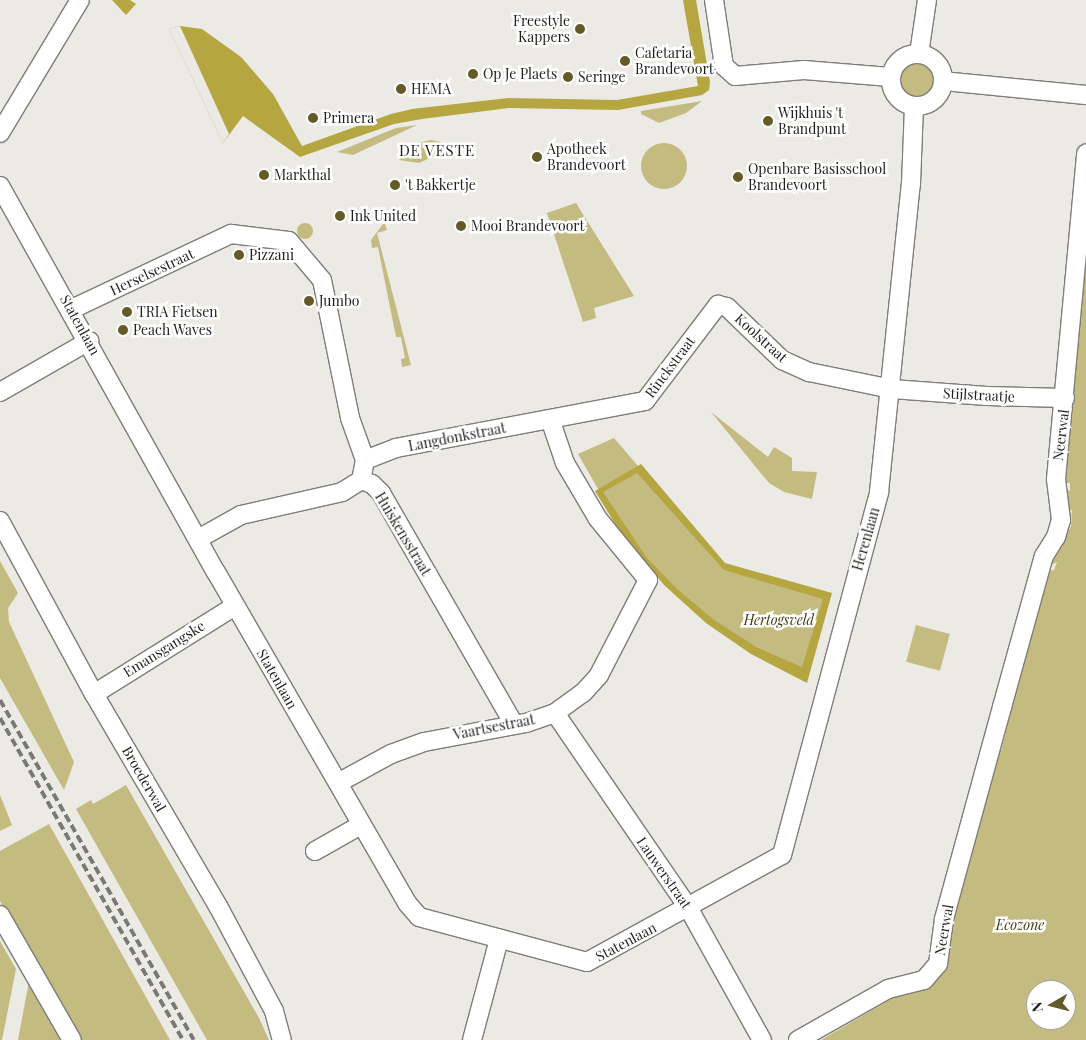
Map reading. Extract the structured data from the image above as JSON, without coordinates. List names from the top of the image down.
{
  "streets": {
    "street": [
      "Herselsestraat",
      "Statenlaan",
      "Koolstraat",
      "Rinckstraat",
      "Stijlstraatje",
      "Neerwal",
      "Langdonkstraat",
      "Huiskensstraat",
      "Herenlaan",
      "Emansgangske",
      "Vaartsestraat",
      "Broederwal",
      "Lauwerstraat"
    ]
  },
  "crossings": [
    ["Herselsestraat", "Statenlaan"],
    ["Herselsestraat", "Langdonkstraat"],
    ["Statenlaan", "Herenlaan"],
    ["Statenlaan", "Emansgangske"],
    ["Statenlaan", "Vaartsestraat"],
    ["Statenlaan", "Lauwerstraat"],
    ["Koolstraat", "Rinckstraat"],
    ["Koolstraat", "Stijlstraatje"],
    ["Koolstraat", "Herenlaan"],
    ["Rinckstraat", "Langdonkstraat"],
    ["Rinckstraat", "Vaartsestraat"],
    ["Stijlstraatje", "Neerwal"],
    ["Stijlstraatje", "Herenlaan"],
    ["Langdonkstraat", "Vaartsestraat"],
    ["Huiskensstraat", "Vaartsestraat"],
    ["Herenlaan", "Lauwerstraat"],
    ["Emansgangske", "Broederwal"],
    ["Vaartsestraat", "Lauwerstraat"]
  ],
  "districts": ["DE VESTE"],
  "parks": ["Hertogsveld", "Ecozone"],
  "places": [
    "Freestyle Kappers",
    "Cafetaria Brandevoort",
    "Op Je Plaets",
    "Seringe",
    "HEMA",
    "Primera",
    "Wijkhuis 't Brandpunt",
    "Apotheek Brandevoort",
    "Markthal",
    "Openbare Basisschool Brandevoort",
    "'t Bakkertje",
    "Ink United",
    "Mooi Brandevoort",
    "Pizzani",
    "Jumbo",
    "TRIA Fietsen",
    "Peach Waves"
  ],
  "north": "left"
}
